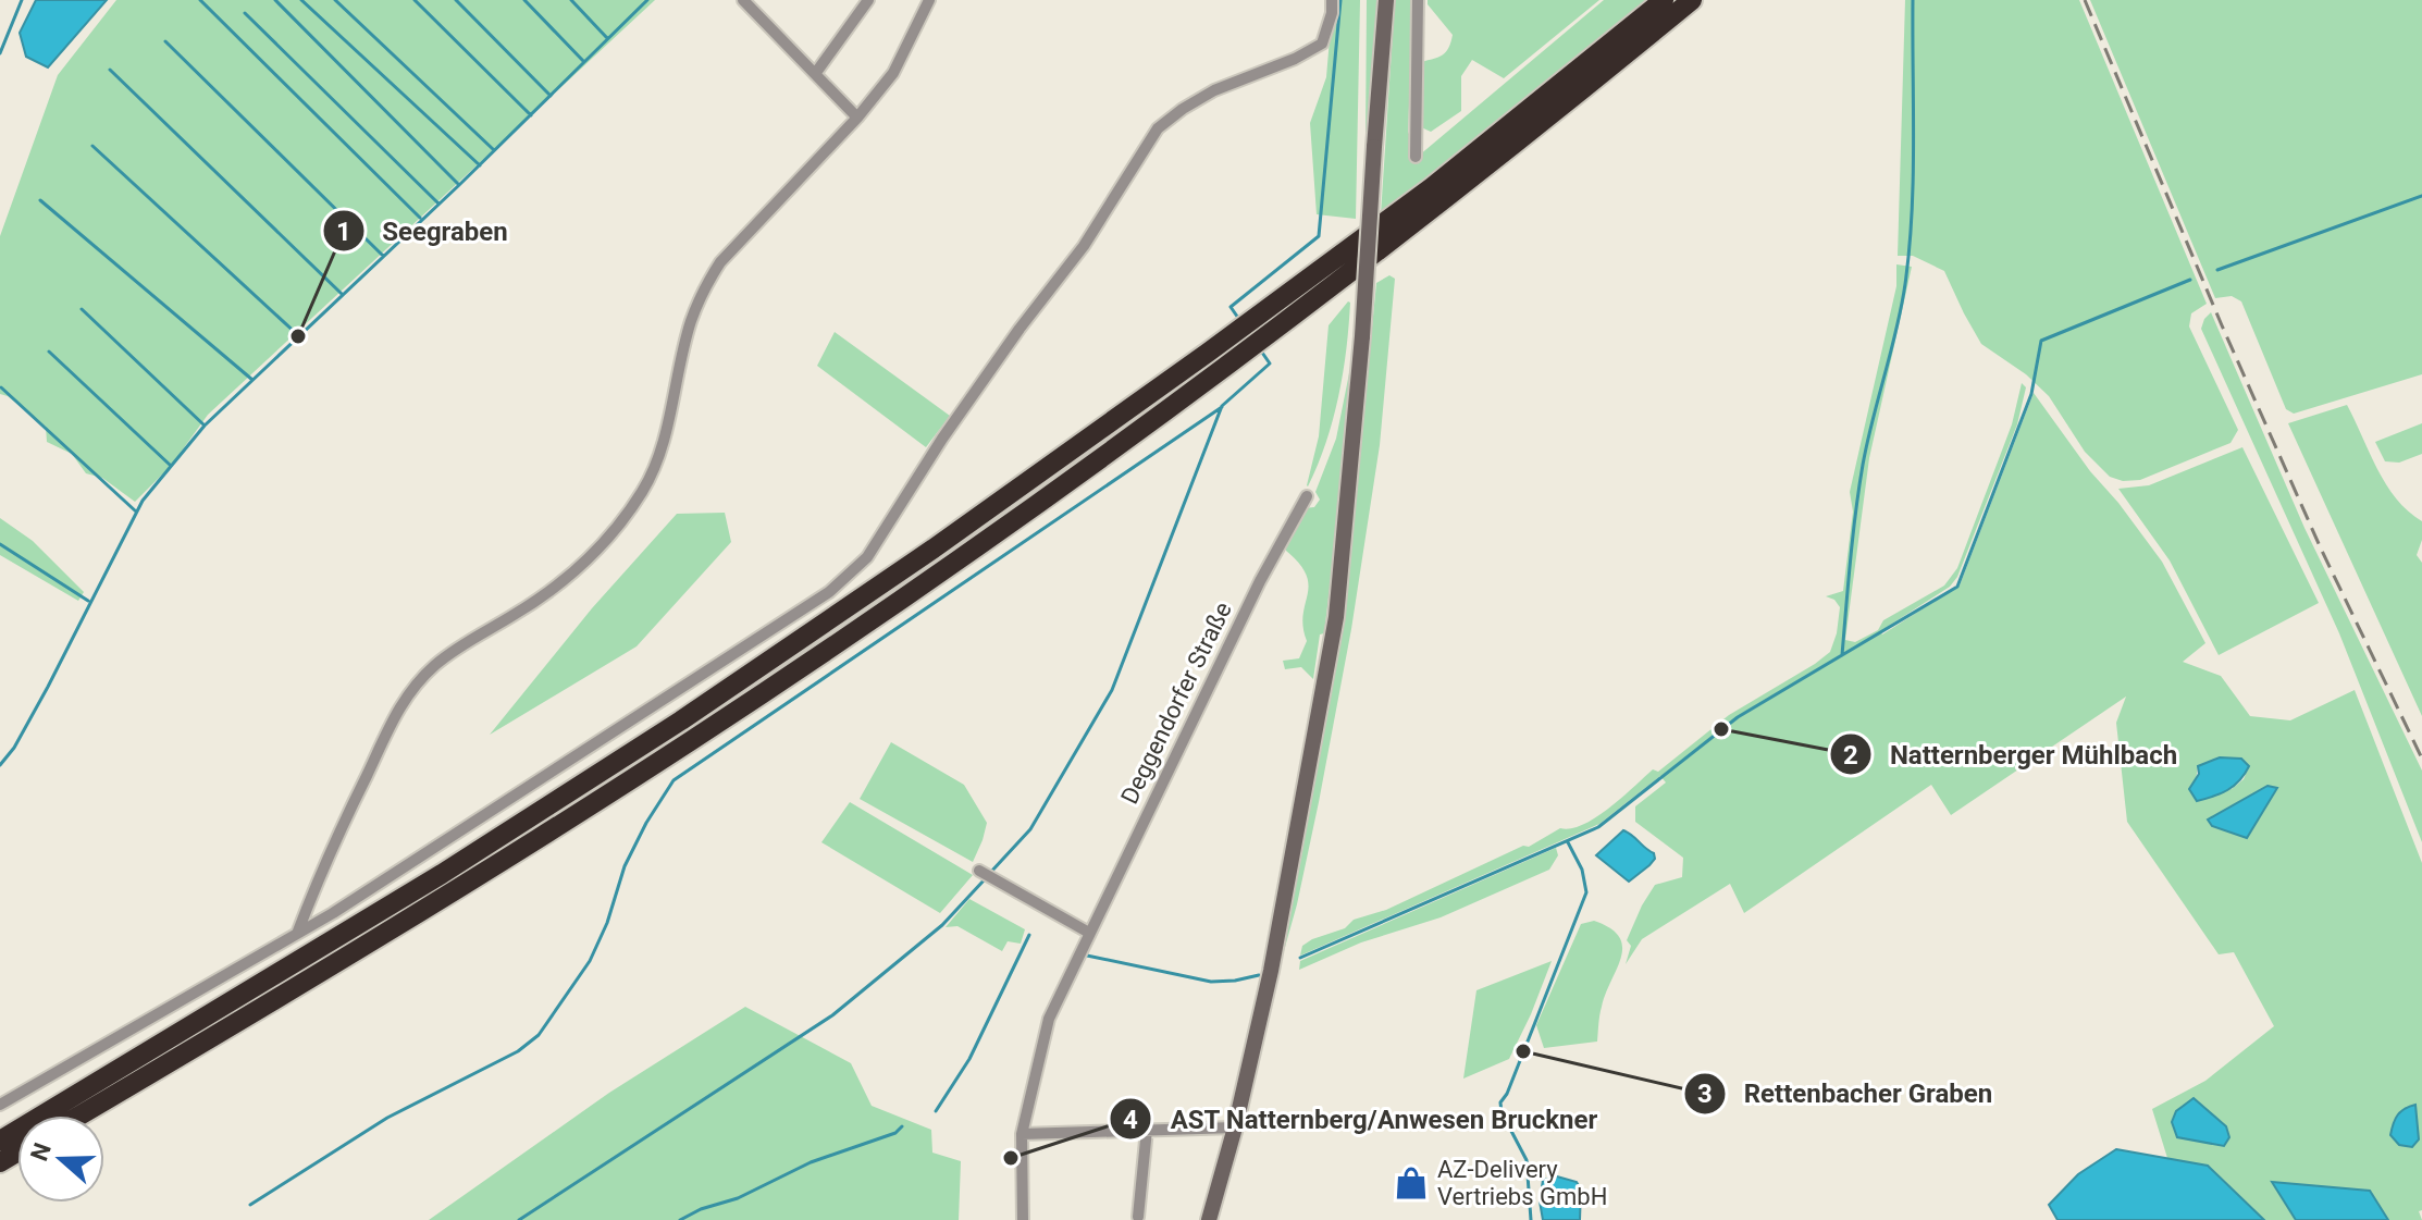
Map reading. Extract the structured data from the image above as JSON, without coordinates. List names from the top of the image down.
{
  "streets": {
    "street": ["Deggendorfer Straße"]
  },
  "places": {
    "other": [
      "Seegraben",
      "Natternberger Mühlbach",
      "Rettenbacher Graben",
      "AST Natternberg/Anwesen Bruckner"
    ],
    "shop": ["AZ-Delivery Vertriebs GmbH"]
  },
  "north": "left"
}
